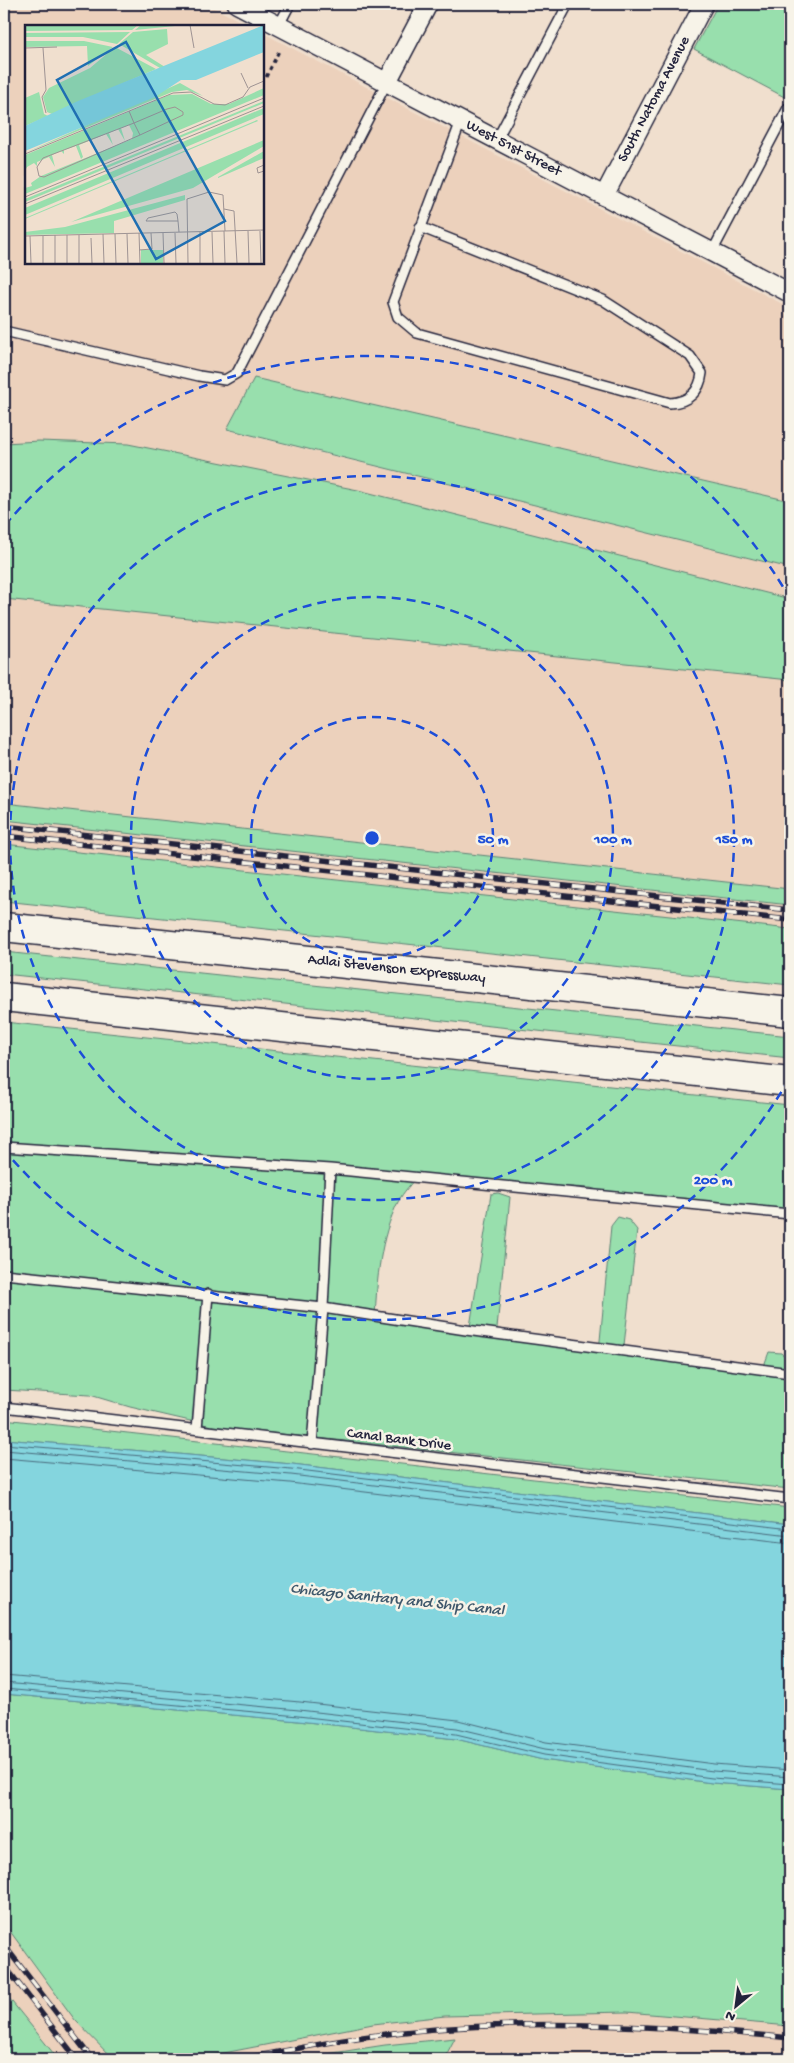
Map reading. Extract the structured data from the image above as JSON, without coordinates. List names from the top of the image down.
{
  "streets": {
    "highway": ["Adlai Stevenson Expressway"],
    "street": ["South Natoma Avenue", "West 51st Street"],
    "lane": ["Canal Bank Drive"]
  },
  "crossings": [
    ["South Natoma Avenue", "West 51st Street"]
  ],
  "water": ["Chicago Sanitary and Ship Canal"],
  "north": "bottom left",
  "rings": [
    "50 m",
    "100 m",
    "150 m",
    "200 m"
  ]
}
